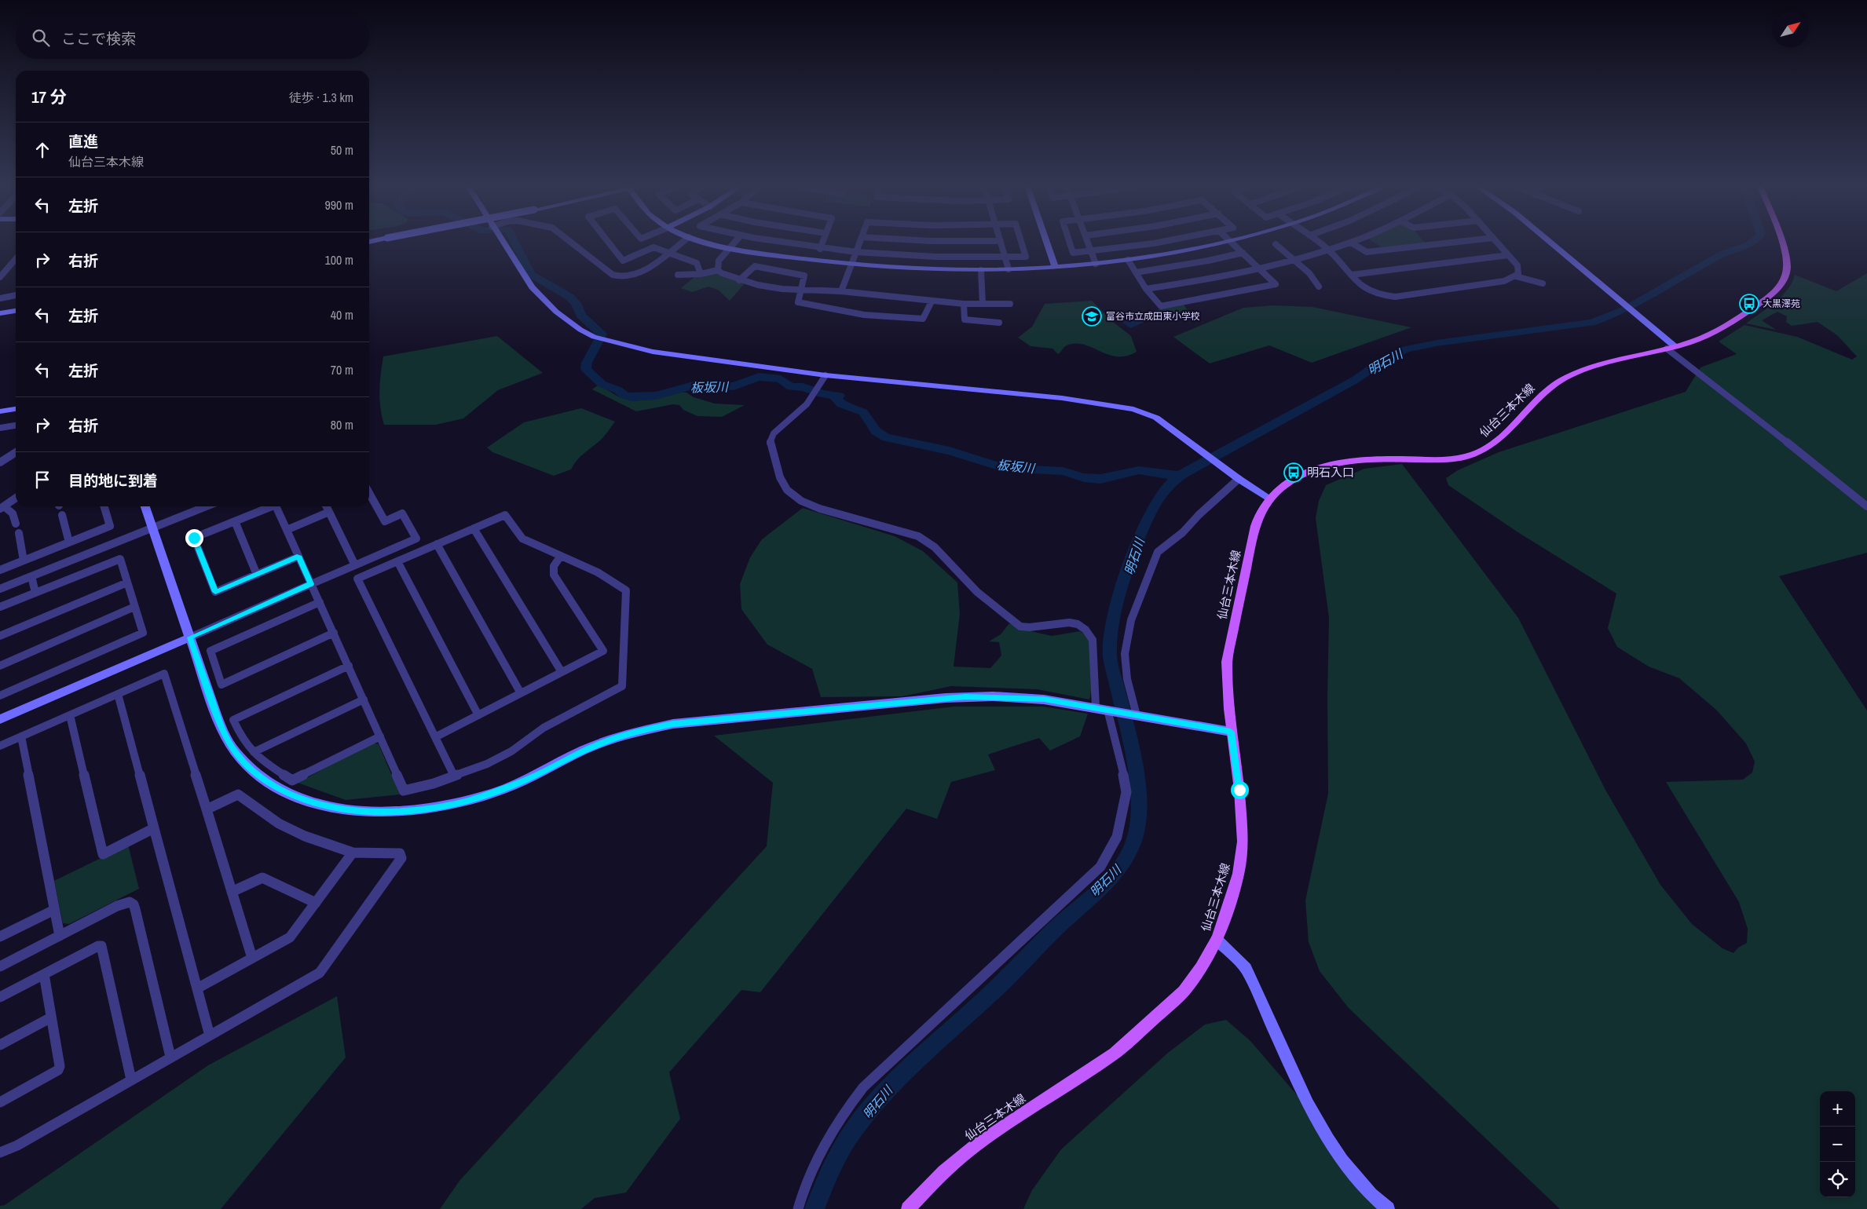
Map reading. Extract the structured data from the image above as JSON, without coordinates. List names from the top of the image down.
{
  "streets": {
    "main road": ["仙台三本木線"]
  },
  "water": ["明石川", "板坂川"],
  "places": {
    "bus stop": ["大黒澤苑", "明石入口"],
    "school or university": ["富谷市立成田東小学校"]
  },
  "north": "top right",
  "page": {
    "search": "ここで検索",
    "heading": ["17 分", "徒歩 · 1.3 km"],
    "list": [
      ["直進", "仙台三本木線", "50 m"],
      ["左折", "990 m"],
      ["右折", "100 m"],
      ["左折", "40 m"],
      ["左折", "70 m"],
      ["右折", "80 m"],
      "目的地に到着"
    ],
    "map_buttons": ["+", "−"]
  }
}
